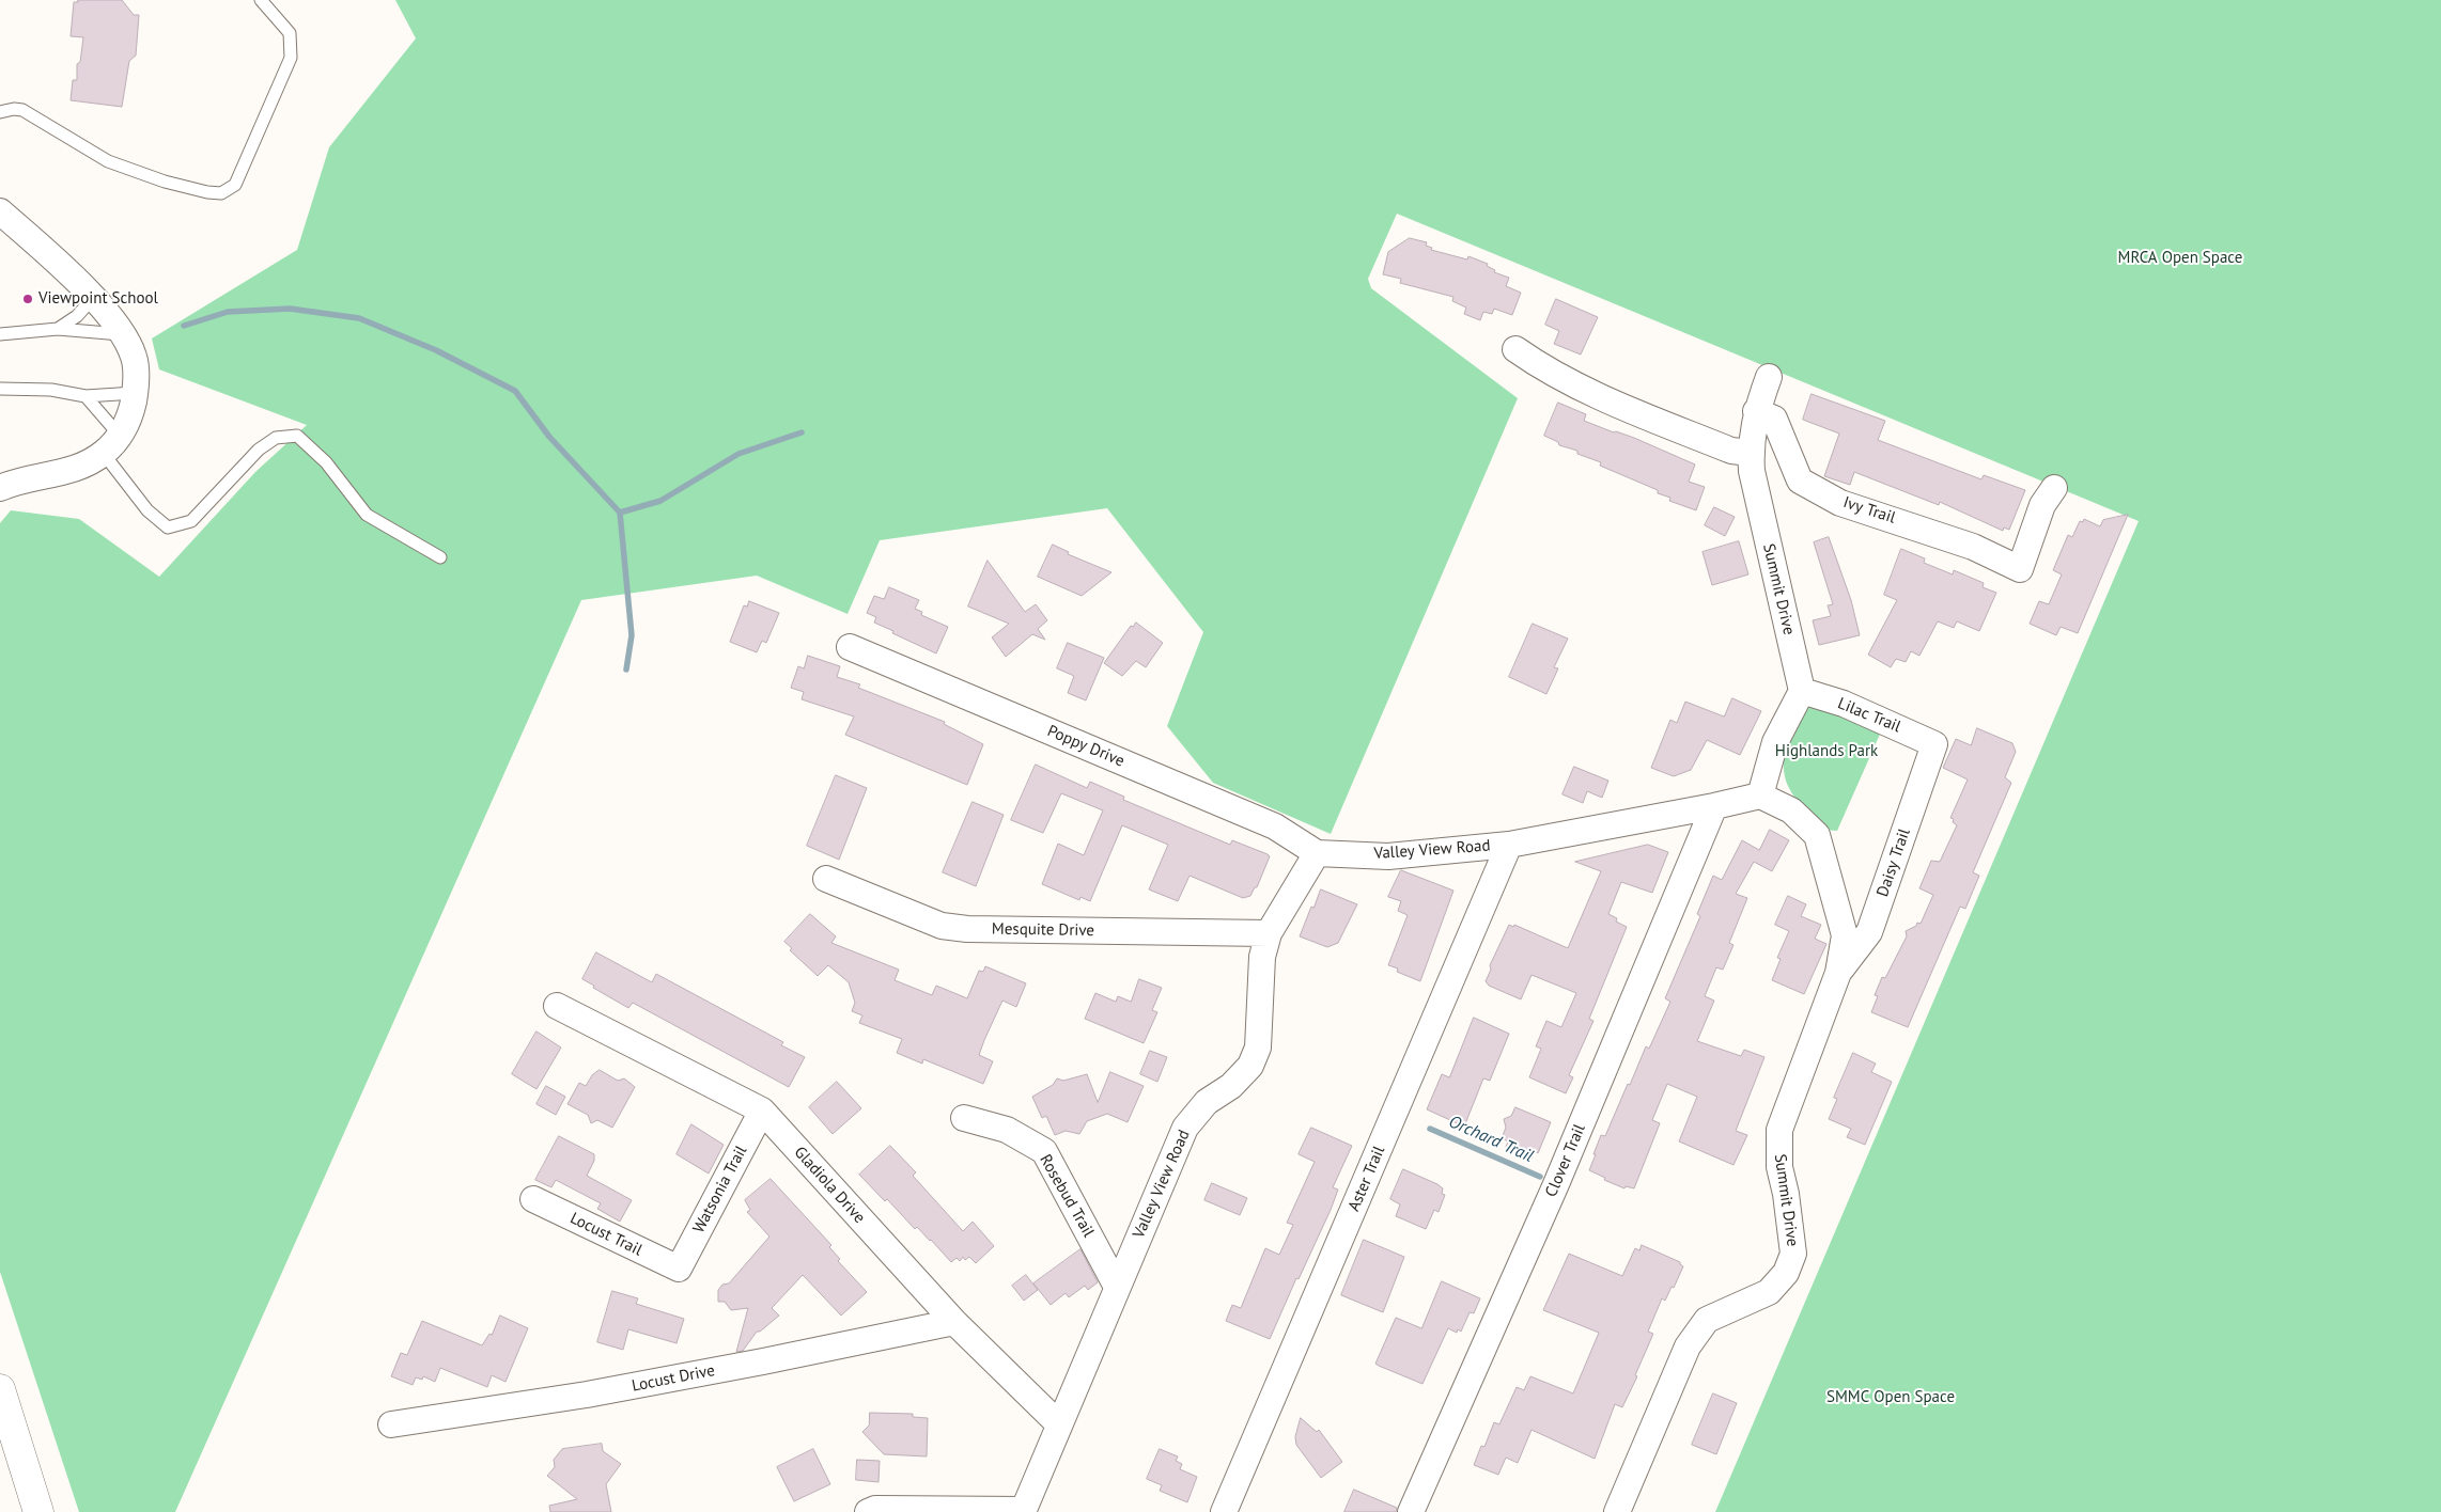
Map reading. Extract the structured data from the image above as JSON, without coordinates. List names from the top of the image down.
{
  "streets": {
    "street": [
      "Ivy Trail",
      "Summit Drive",
      "Lilac Trail",
      "Poppy Drive",
      "Valley View Road",
      "Daisy Trail",
      "Mesquite Drive",
      "Clover Trail",
      "Aster Trail",
      "Gladiola Drive",
      "Watsonia Trail",
      "Rosebud Trail",
      "Locust Trail",
      "Locust Drive"
    ]
  },
  "crossings": [
    ["Ivy Trail", "Summit Drive"],
    ["Summit Drive", "Lilac Trail"],
    ["Summit Drive", "Valley View Road"],
    ["Summit Drive", "Daisy Trail"],
    ["Lilac Trail", "Daisy Trail"],
    ["Poppy Drive", "Valley View Road"],
    ["Valley View Road", "Mesquite Drive"],
    ["Valley View Road", "Clover Trail"],
    ["Valley View Road", "Aster Trail"],
    ["Valley View Road", "Gladiola Drive"],
    ["Valley View Road", "Rosebud Trail"],
    ["Gladiola Drive", "Watsonia Trail"],
    ["Gladiola Drive", "Locust Drive"],
    ["Watsonia Trail", "Locust Trail"]
  ],
  "water": ["Orchard Trail"],
  "parks": ["MRCA Open Space", "Highlands Park", "SMMC Open Space"],
  "places": ["Viewpoint School"]
}
